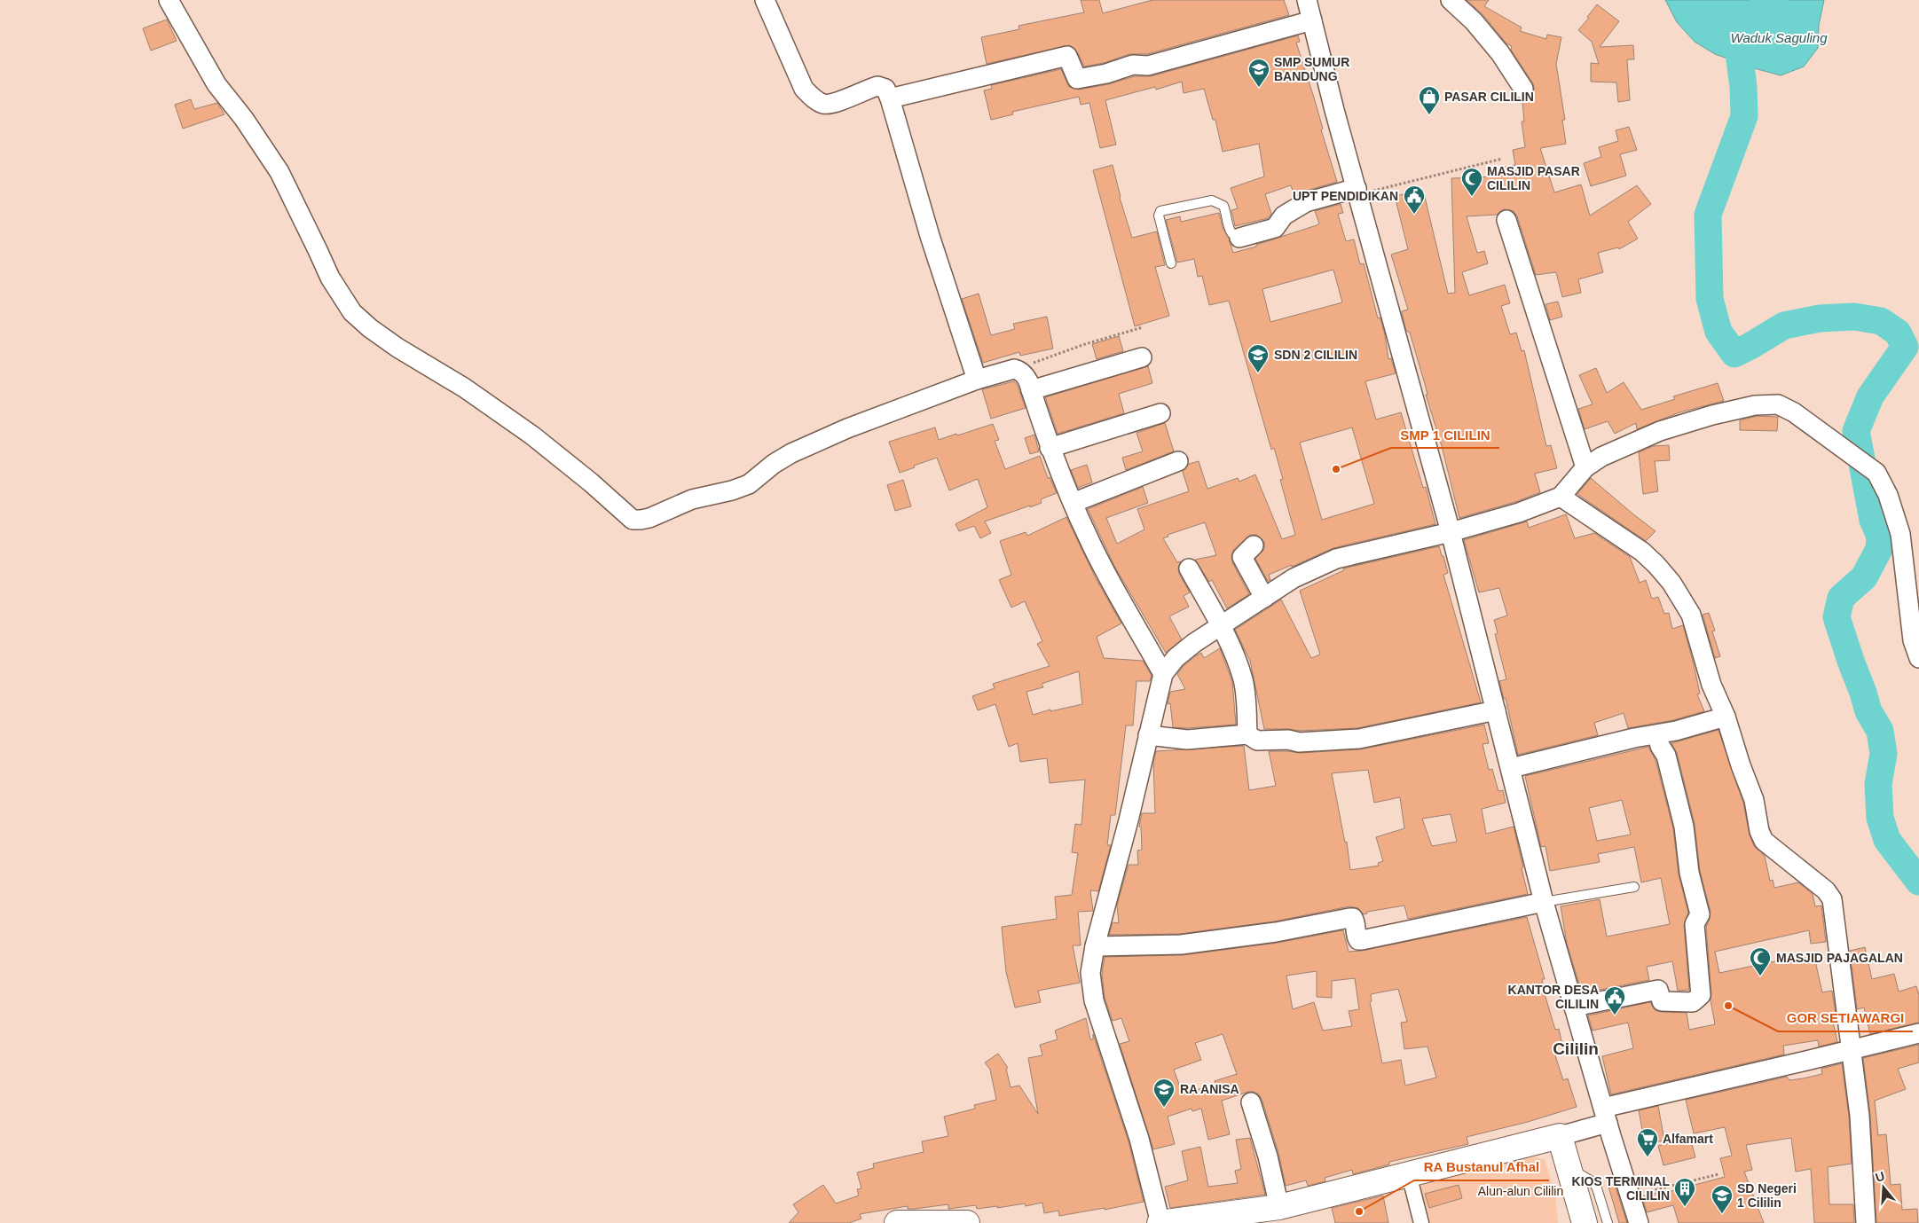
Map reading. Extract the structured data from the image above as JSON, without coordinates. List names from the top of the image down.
{
  "districts": ["Cililin"],
  "water": ["Waduk Saguling"],
  "parks": ["Alun-alun Cililin"],
  "places": {
    "school or university": [
      "SMP SUMUR BANDUNG",
      "SDN 2 CILILIN",
      "RA ANISA",
      "SD Negeri 1 Cililin"
    ],
    "shop": ["PASAR CILILIN"],
    "mosque": ["MASJID PASAR CILILIN", "MASJID PAJAGALAN"],
    "public building": ["UPT PENDIDIKAN", "KANTOR DESA CILILIN"],
    "other": ["SMP 1 CILILIN", "GOR SETIAWARGI", "RA Bustanul Afhal"],
    "supermarket": ["Alfamart"],
    "building": ["KIOS TERMINAL CILILIN"]
  },
  "north": "top"
}
